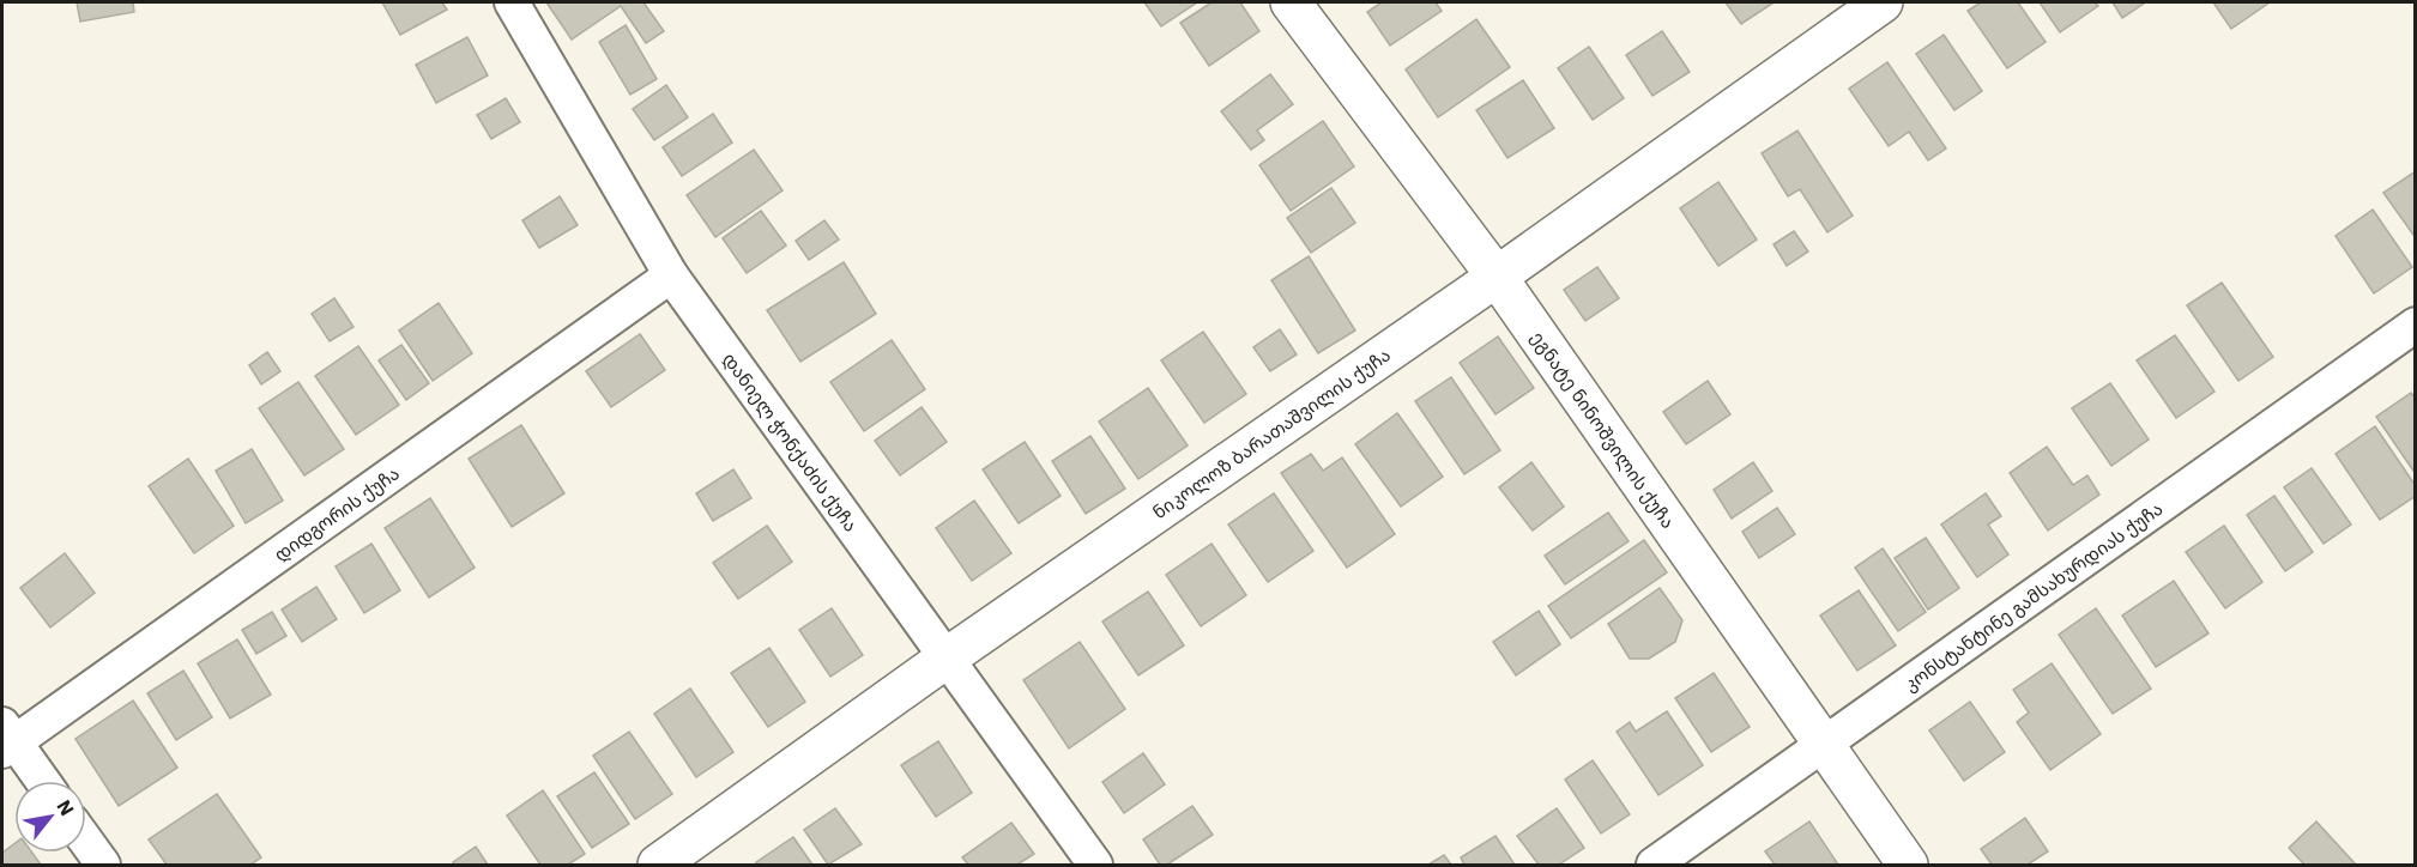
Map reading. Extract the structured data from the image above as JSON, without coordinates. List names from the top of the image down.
{
  "streets": {
    "street": [
      "ეგნატე ნინოშვილის ქუჩა",
      "ნიკოლოზ ბარათაშვილის ქუჩა",
      "დანიელ ჭონქაძის ქუჩა",
      "დიდგორის ქუჩა",
      "კონსტანტინე გამსახურდიას ქუჩა"
    ]
  },
  "crossings": [
    ["ეგნატე ნინოშვილის ქუჩა", "ნიკოლოზ ბარათაშვილის ქუჩა"],
    ["ეგნატე ნინოშვილის ქუჩა", "კონსტანტინე გამსახურდიას ქუჩა"],
    ["ნიკოლოზ ბარათაშვილის ქუჩა", "დანიელ ჭონქაძის ქუჩა"],
    ["დანიელ ჭონქაძის ქუჩა", "დიდგორის ქუჩა"]
  ],
  "north": "top right"
}
